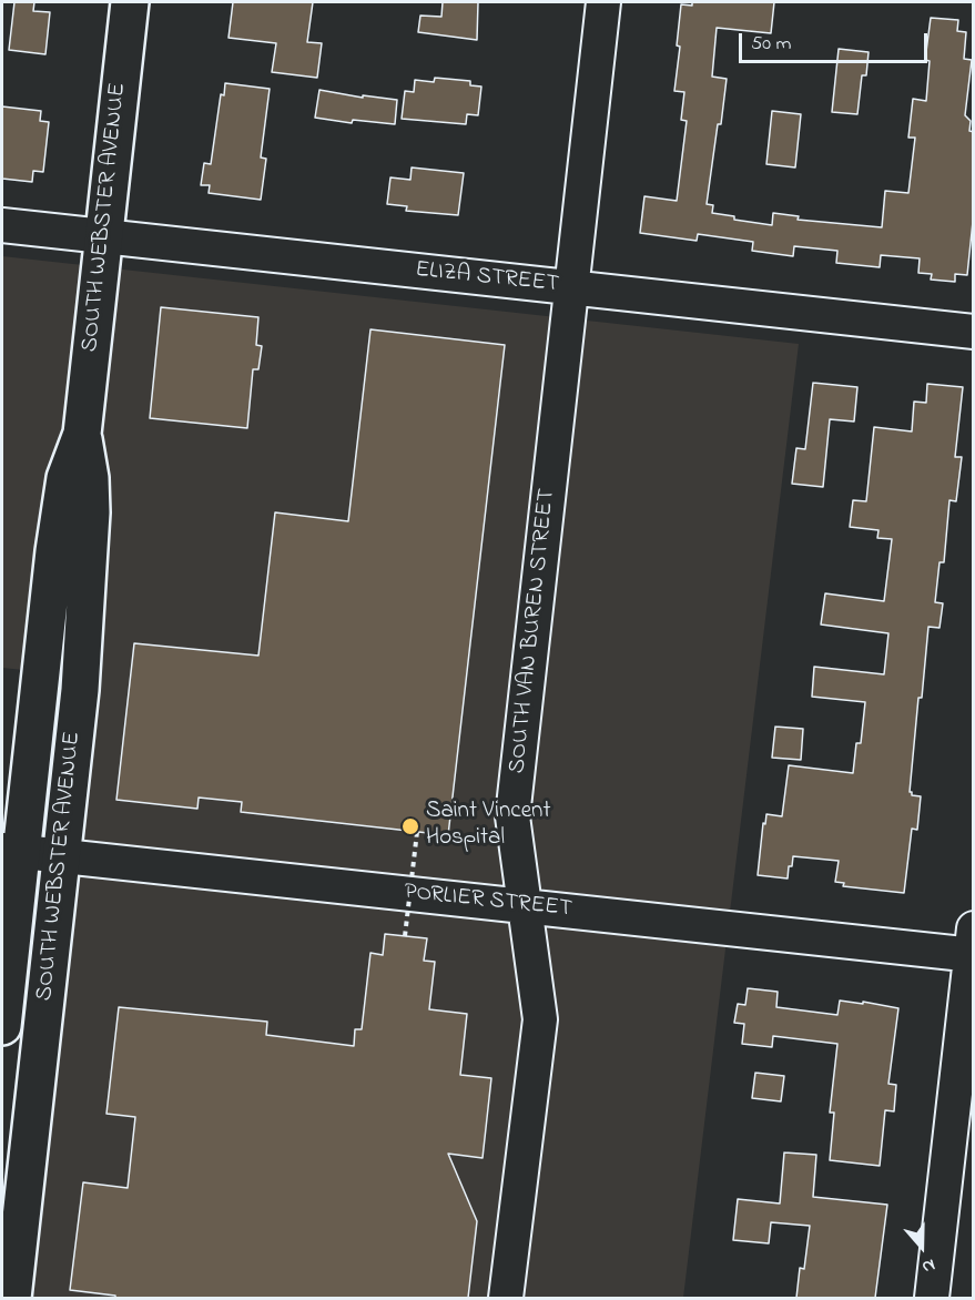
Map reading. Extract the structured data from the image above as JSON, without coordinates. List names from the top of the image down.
{
  "streets": {
    "main road": ["SOUTH WEBSTER AVENUE"],
    "street": ["ELIZA STREET", "SOUTH VAN BUREN STREET", "PORLIER STREET"]
  },
  "crossings": [
    ["SOUTH WEBSTER AVENUE", "ELIZA STREET"],
    ["SOUTH WEBSTER AVENUE", "PORLIER STREET"],
    ["ELIZA STREET", "SOUTH VAN BUREN STREET"],
    ["SOUTH VAN BUREN STREET", "PORLIER STREET"]
  ],
  "places": ["Saint Vincent Hospital"],
  "scale_bar": "50 m",
  "north": "bottom"
}
